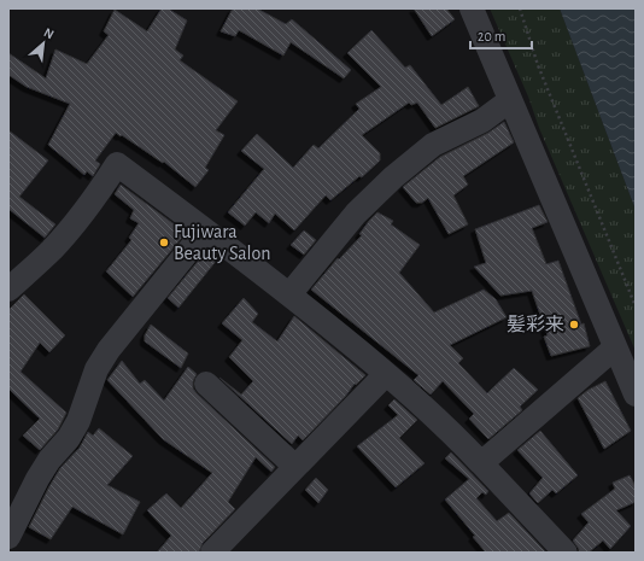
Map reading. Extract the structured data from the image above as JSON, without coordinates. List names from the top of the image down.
{
  "places": ["Fujiwara Beauty Salon", "髪彩来"],
  "scale_bar": "20 m",
  "north": "top right"
}
